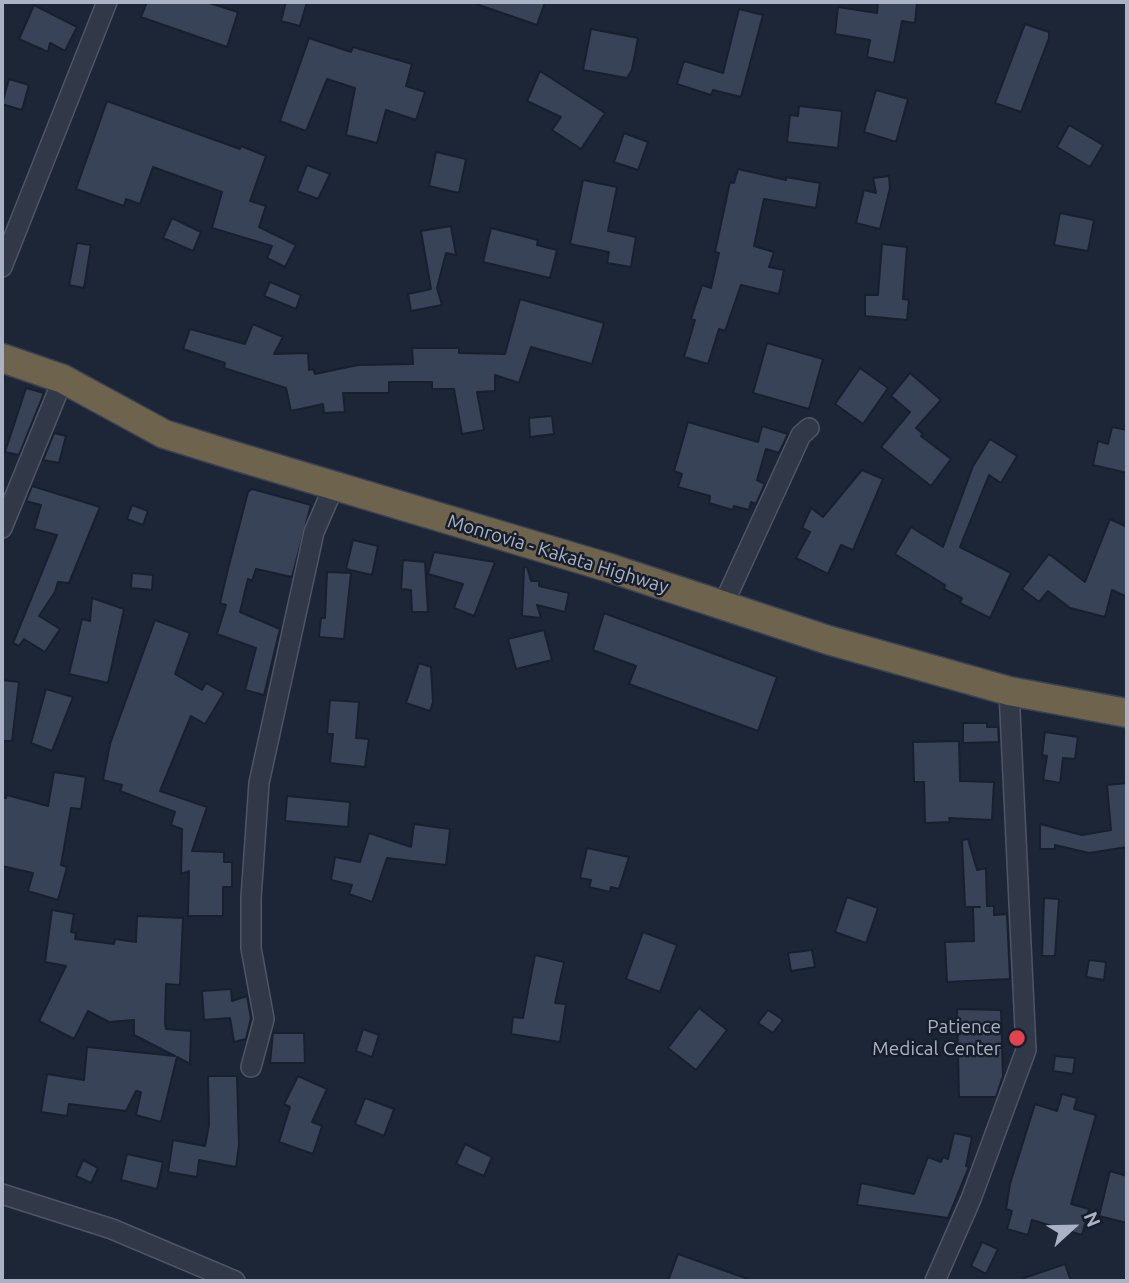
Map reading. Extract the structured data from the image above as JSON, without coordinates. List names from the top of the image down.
{
  "streets": {
    "highway": ["Monrovia - Kakata Highway"]
  },
  "places": ["Patience Medical Center"],
  "north": "right"
}
